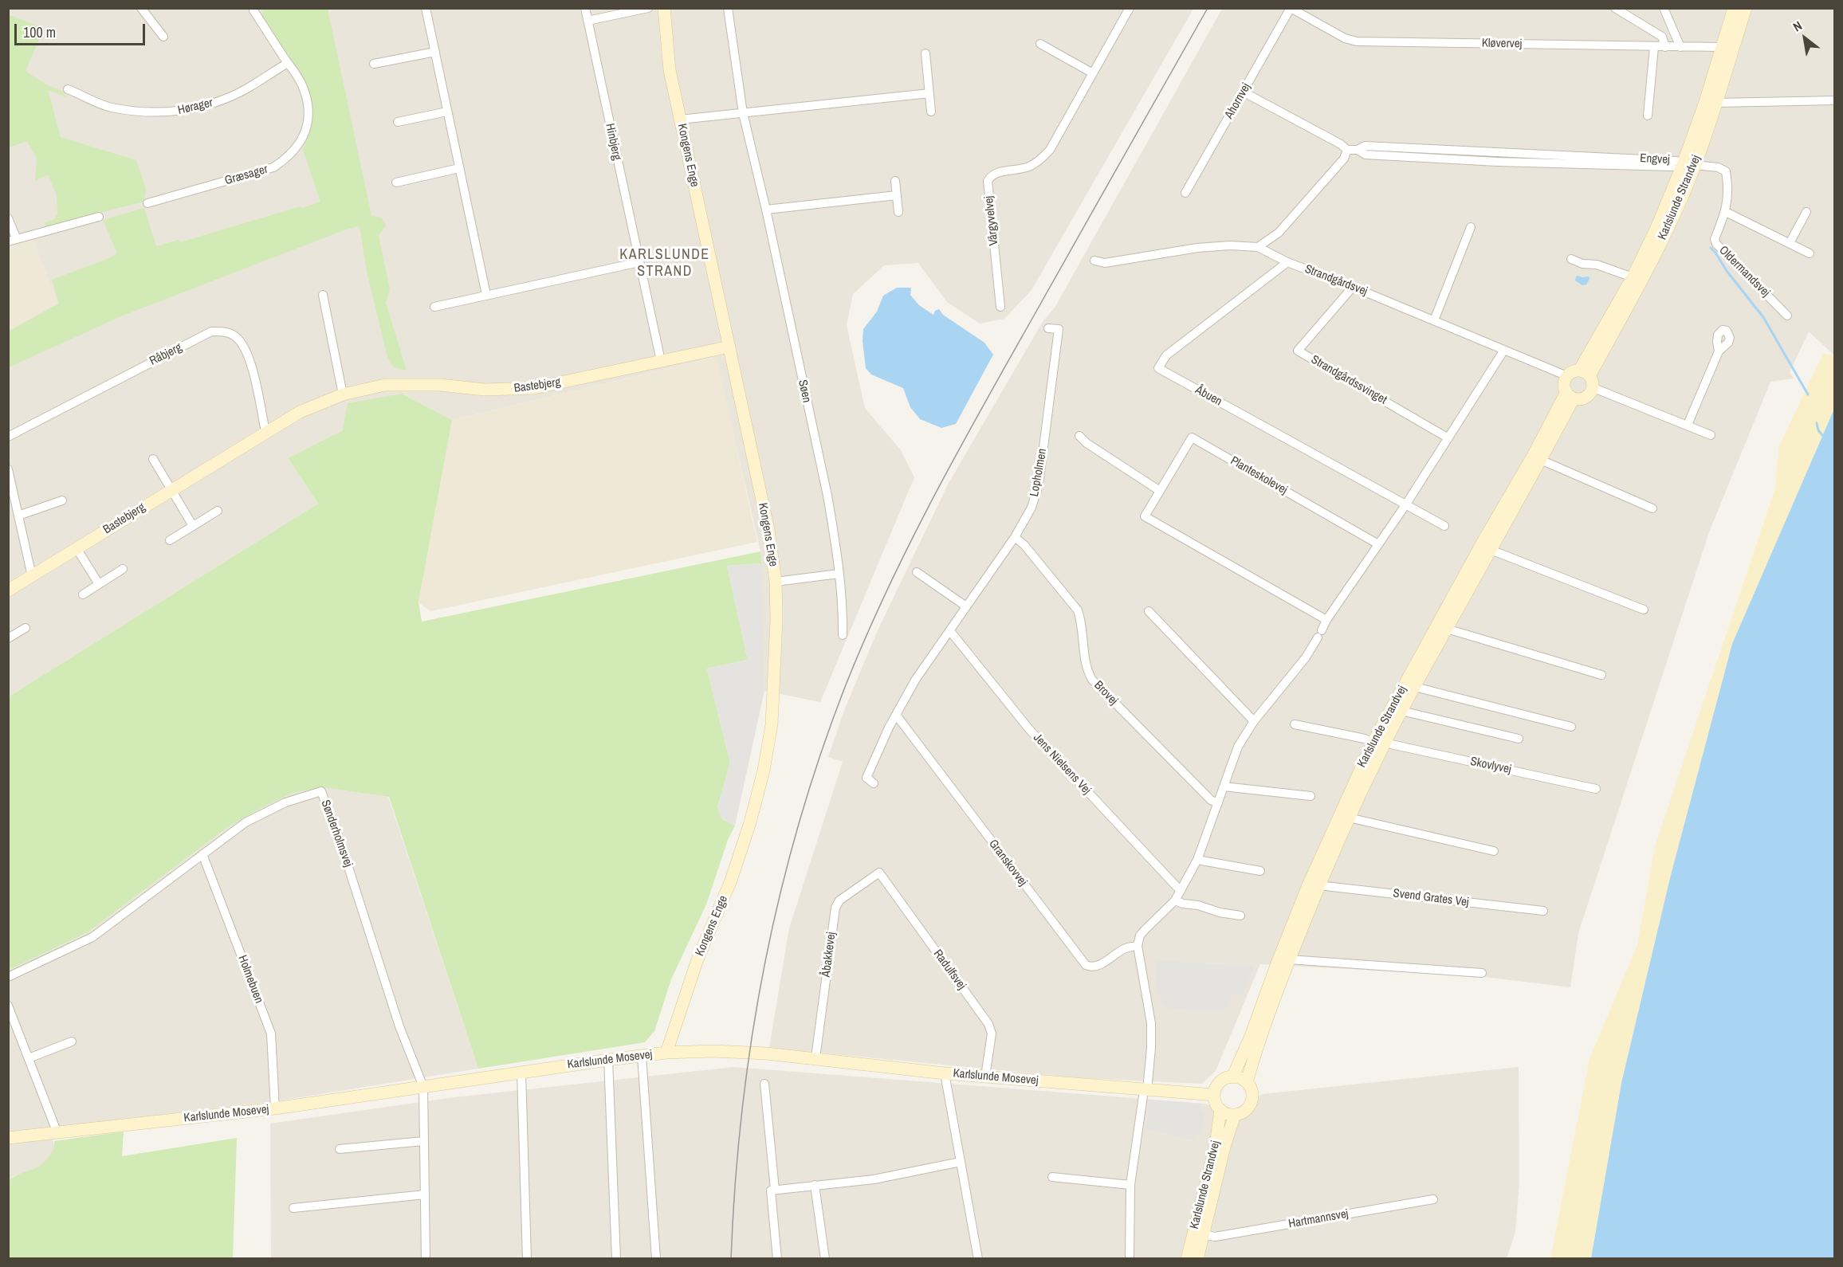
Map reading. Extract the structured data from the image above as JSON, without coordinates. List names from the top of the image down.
{
  "streets": {
    "street": [
      "Kløvervej",
      "Ahornvej",
      "Hørager",
      "Hinbjerg",
      "Kongens Enge",
      "Engvej",
      "Græsager",
      "Karlslunde Strandvej",
      "Vårgyvelvej",
      "Oldermandsvej",
      "Strandgårdsvej",
      "Råbjerg",
      "Strandgårdssvinget",
      "Bastebjerg",
      "Søen",
      "Åbuen",
      "Lopholmen",
      "Planteskolevej",
      "Brovej",
      "Jens Nielsens Vej",
      "Skovlyvej",
      "Sønderholmsvej",
      "Granskovvej",
      "Svend Grates Vej",
      "Åbakkevej",
      "Radulfsvej",
      "Holmebuen",
      "Karlslunde Mosevej",
      "Hartmannsvej"
    ]
  },
  "crossings": [
    ["Kløvervej", "Ahornvej"],
    ["Kløvervej", "Karlslunde Strandvej"],
    ["Hørager", "Græsager"],
    ["Hinbjerg", "Bastebjerg"],
    ["Kongens Enge", "Bastebjerg"],
    ["Kongens Enge", "Karlslunde Mosevej"],
    ["Engvej", "Karlslunde Strandvej"],
    ["Engvej", "Oldermandsvej"],
    ["Karlslunde Strandvej", "Oldermandsvej"],
    ["Karlslunde Strandvej", "Strandgårdsvej"],
    ["Karlslunde Strandvej", "Skovlyvej"],
    ["Karlslunde Strandvej", "Svend Grates Vej"],
    ["Karlslunde Strandvej", "Karlslunde Mosevej"],
    ["Karlslunde Strandvej", "Hartmannsvej"],
    ["Strandgårdsvej", "Strandgårdssvinget"],
    ["Strandgårdsvej", "Åbuen"],
    ["Råbjerg", "Bastebjerg"],
    ["Lopholmen", "Brovej"],
    ["Lopholmen", "Jens Nielsens Vej"],
    ["Lopholmen", "Granskovvej"],
    ["Sønderholmsvej", "Holmebuen"],
    ["Sønderholmsvej", "Karlslunde Mosevej"],
    ["Åbakkevej", "Radulfsvej"],
    ["Åbakkevej", "Karlslunde Mosevej"],
    ["Radulfsvej", "Karlslunde Mosevej"],
    ["Holmebuen", "Karlslunde Mosevej"]
  ],
  "districts": ["KARLSLUNDE STRAND"],
  "scale_bar": "100 m",
  "north": "top left"
}
